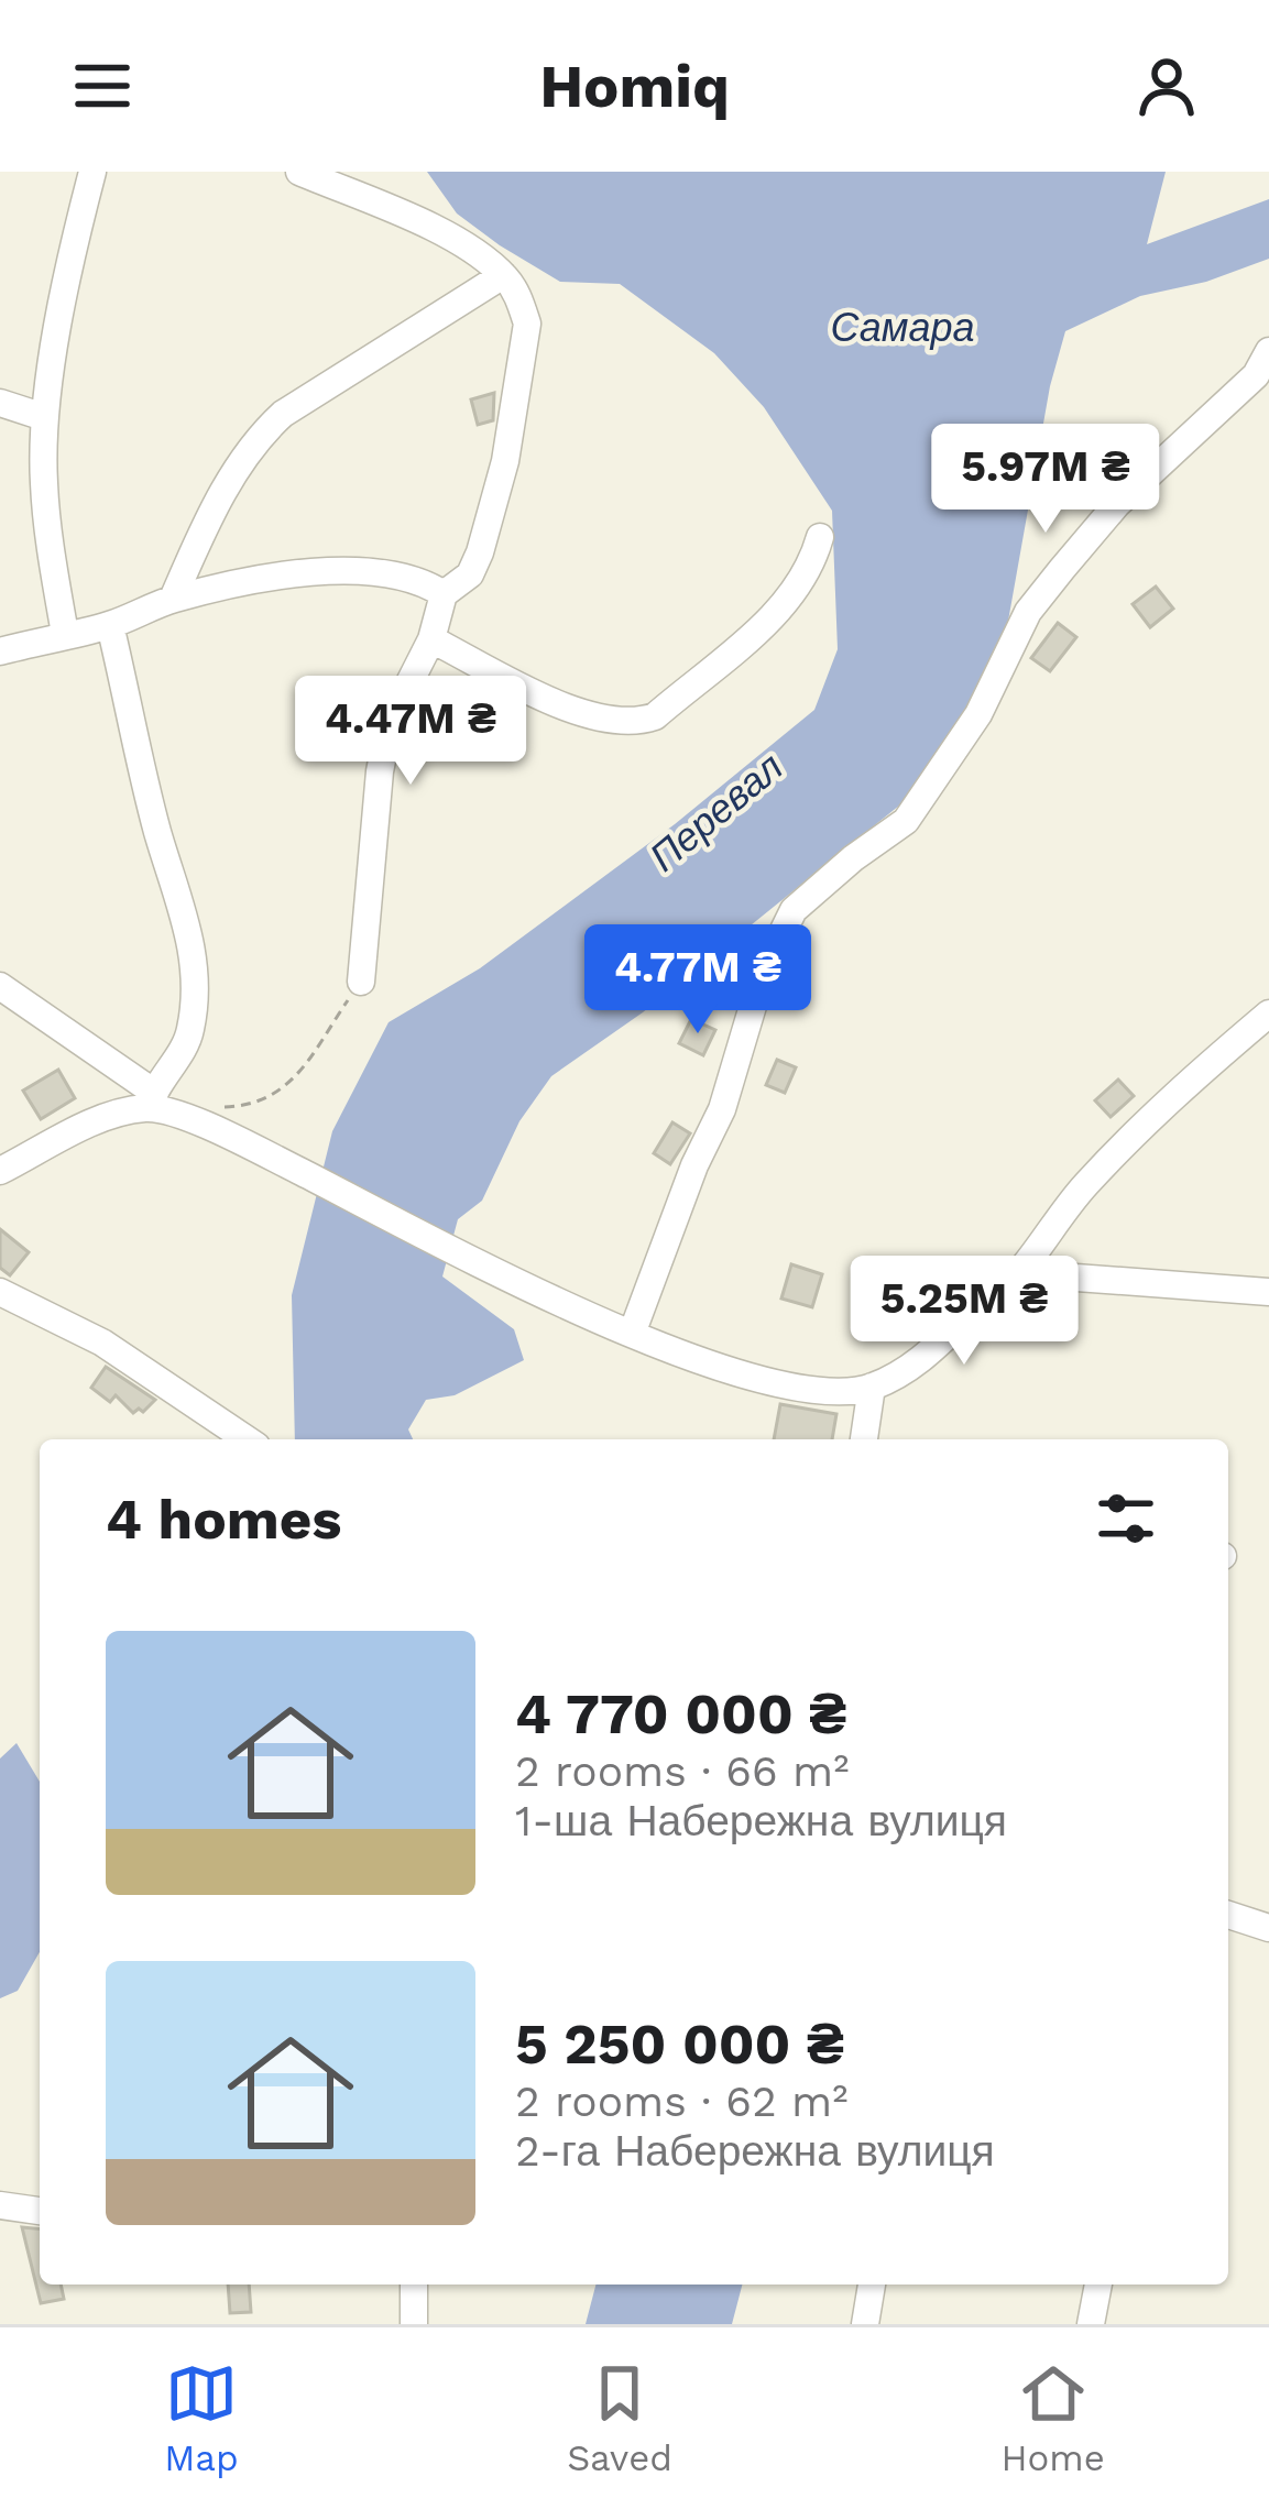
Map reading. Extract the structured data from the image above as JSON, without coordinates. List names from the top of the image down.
{
  "water": ["Самара", "Перевал"],
  "page": {
    "header": "Homiq",
    "price": [
      "5.97M ₴",
      "4.47M ₴",
      "4.77M ₴",
      "5.25M ₴"
    ],
    "heading": "4 homes",
    "list": [
      {
        "name": "4 770 000 ₴",
        "note": "2 rooms · 66 m² · 1-ша Набережна вулиця"
      },
      {
        "name": "5 250 000 ₴",
        "note": "2 rooms · 62 m² · 2-га Набережна вулиця"
      }
    ],
    "tabs": ["Map", "Saved", "Home"]
  }
}
